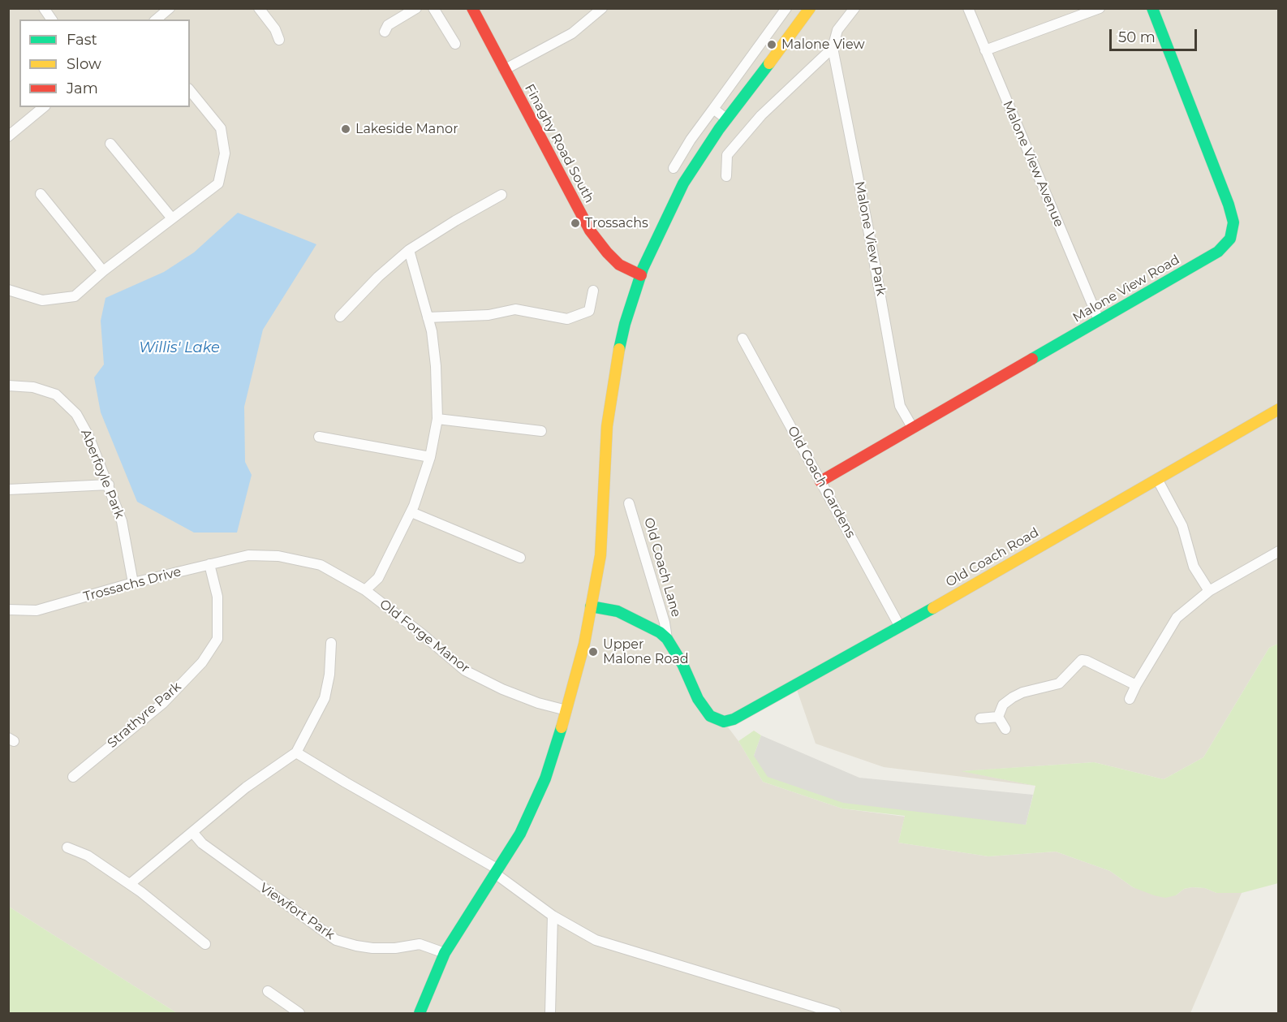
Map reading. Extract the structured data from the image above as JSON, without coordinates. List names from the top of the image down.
{
  "streets": {
    "street": [
      "Finaghy Road South",
      "Malone View Avenue",
      "Malone View Park",
      "Malone View Road",
      "Aberfoyle Park",
      "Old Coach Gardens",
      "Old Coach Road",
      "Old Coach Lane",
      "Trossachs Drive",
      "Old Forge Manor",
      "Strathyre Park",
      "Viewfort Park"
    ]
  },
  "crossings": [
    ["Malone View Avenue", "Malone View Road"],
    ["Malone View Park", "Malone View Road"],
    ["Malone View Road", "Old Coach Gardens"],
    ["Aberfoyle Park", "Trossachs Drive"],
    ["Old Coach Gardens", "Old Coach Road"],
    ["Old Coach Road", "Old Coach Lane"],
    ["Trossachs Drive", "Old Forge Manor"],
    ["Trossachs Drive", "Strathyre Park"]
  ],
  "water": ["Willis' Lake"],
  "places": [
    "Malone View",
    "Lakeside Manor",
    "Trossachs",
    "Upper Malone Road"
  ],
  "legend": ["Fast", "Slow", "Jam"],
  "scale_bar": "50 m"
}
